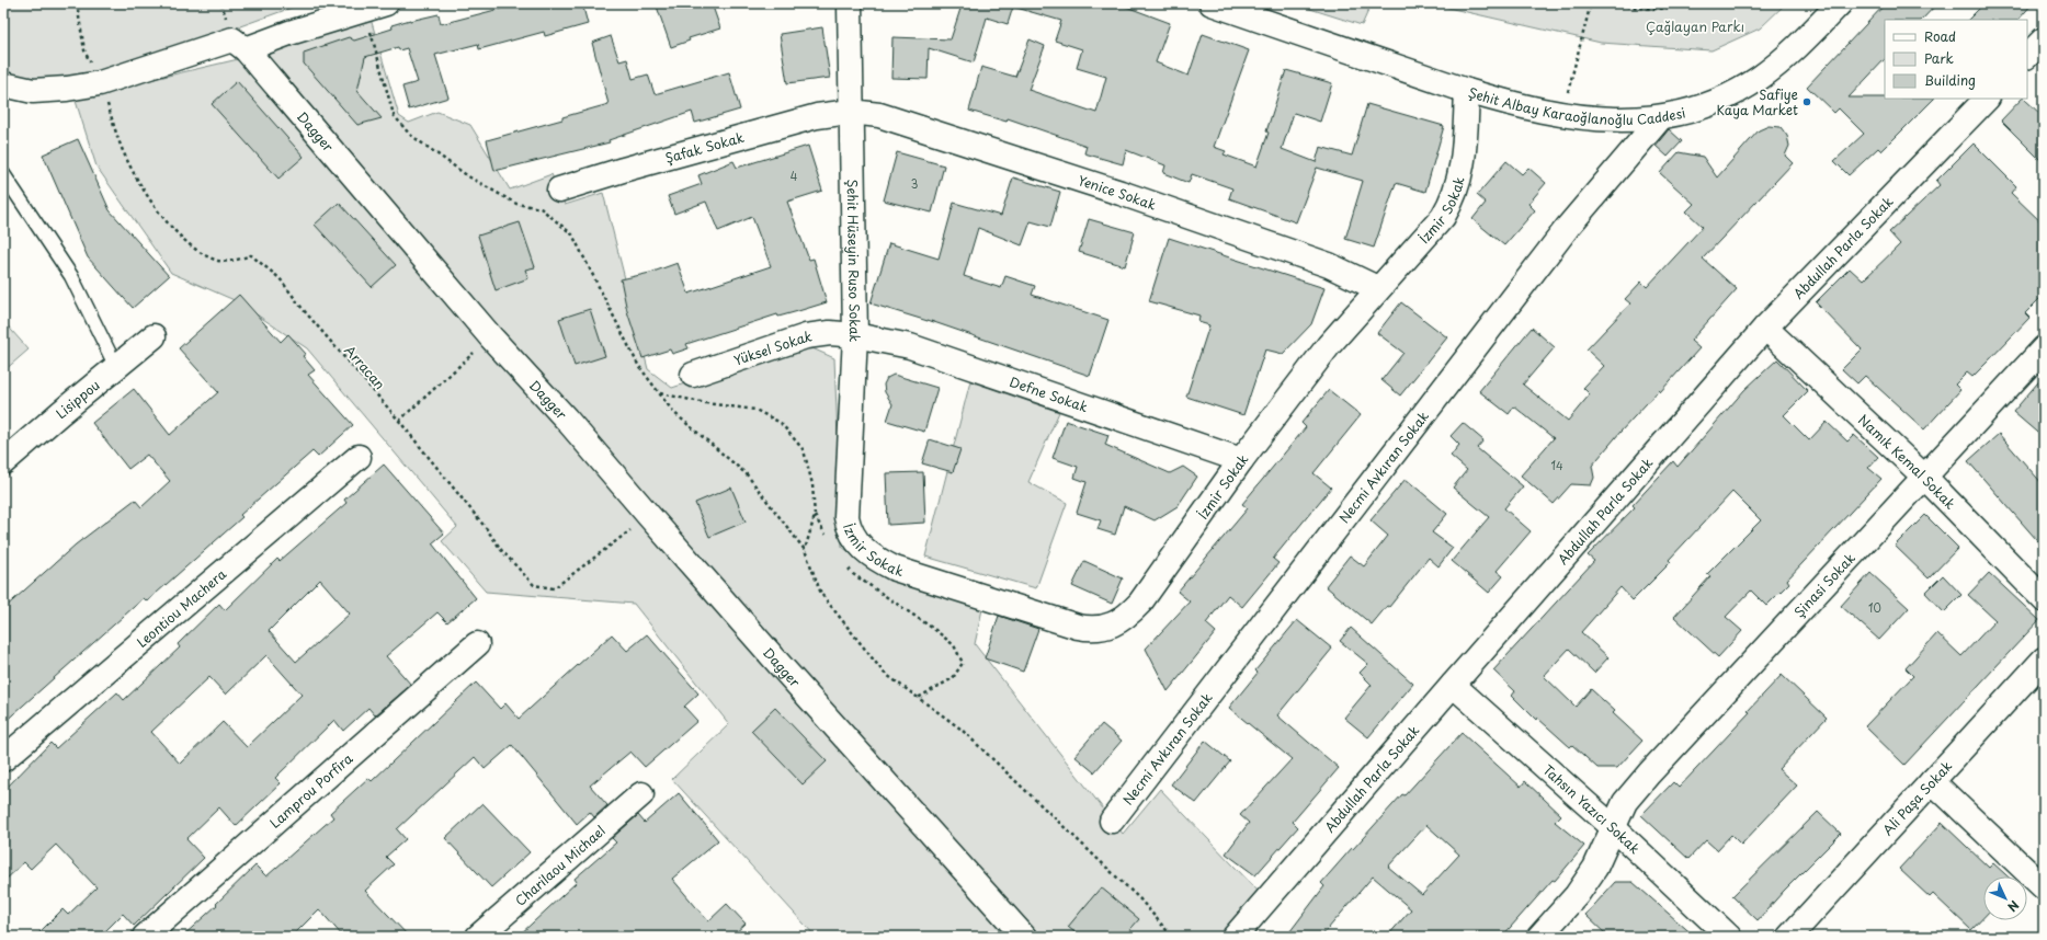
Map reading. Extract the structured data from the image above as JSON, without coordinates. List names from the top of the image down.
{
  "streets": {
    "street": [
      "Şehit Albay Karaoğlanoğlu Caddesi",
      "Dagger",
      "Şafak Sokak",
      "Yenice Sokak",
      "İzmir Sokak",
      "Abdullah Parla Sokak",
      "Şehit Hüseyin Ruso Sokak",
      "Yüksel Sokak",
      "Defne Sokak",
      "Lisippou",
      "Namık Kemal Sokak",
      "Necmi Avkıran Sokak",
      "Şinasi Sokak",
      "Leontiou Machera",
      "Lamprou Porfira",
      "Ali Paşa Sokak",
      "Tahsın Yazıcı Sokak",
      "Charilaou Michael"
    ],
    "path": ["Arracan"]
  },
  "crossings": [
    ["Şehit Albay Karaoğlanoğlu Caddesi", "İzmir Sokak"],
    ["Şehit Albay Karaoğlanoğlu Caddesi", "Necmi Avkıran Sokak"],
    ["Dagger", "Arracan"],
    ["Şafak Sokak", "Yenice Sokak"],
    ["Şafak Sokak", "Şehit Hüseyin Ruso Sokak"],
    ["Yenice Sokak", "İzmir Sokak"],
    ["Yenice Sokak", "Şehit Hüseyin Ruso Sokak"],
    ["İzmir Sokak", "Şehit Hüseyin Ruso Sokak"],
    ["İzmir Sokak", "Defne Sokak"],
    ["Abdullah Parla Sokak", "Namık Kemal Sokak"],
    ["Abdullah Parla Sokak", "Tahsın Yazıcı Sokak"],
    ["Şehit Hüseyin Ruso Sokak", "Yüksel Sokak"],
    ["Şehit Hüseyin Ruso Sokak", "Defne Sokak"],
    ["Yüksel Sokak", "Defne Sokak"],
    ["Namık Kemal Sokak", "Şinasi Sokak"],
    ["Şinasi Sokak", "Tahsın Yazıcı Sokak"]
  ],
  "parks": ["Çağlayan Parkı"],
  "places": ["Safiye Kaya Market"],
  "house_numbers": [
    "4",
    "3",
    "14",
    "10"
  ],
  "legend": ["Road", "Park", "Building"],
  "north": "bottom right"
}
